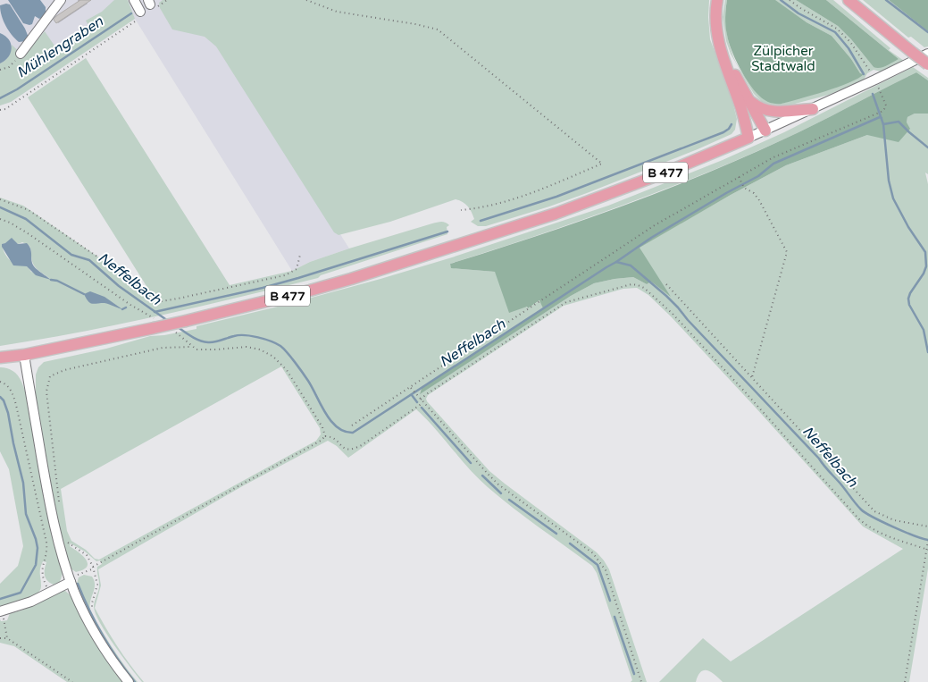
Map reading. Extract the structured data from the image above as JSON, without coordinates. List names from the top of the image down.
{
  "streets": {
    "main road": ["B 477"]
  },
  "water": ["Mühlengraben", "Neffelbach"],
  "parks": ["Zülpicher Stadtwald"]
}
